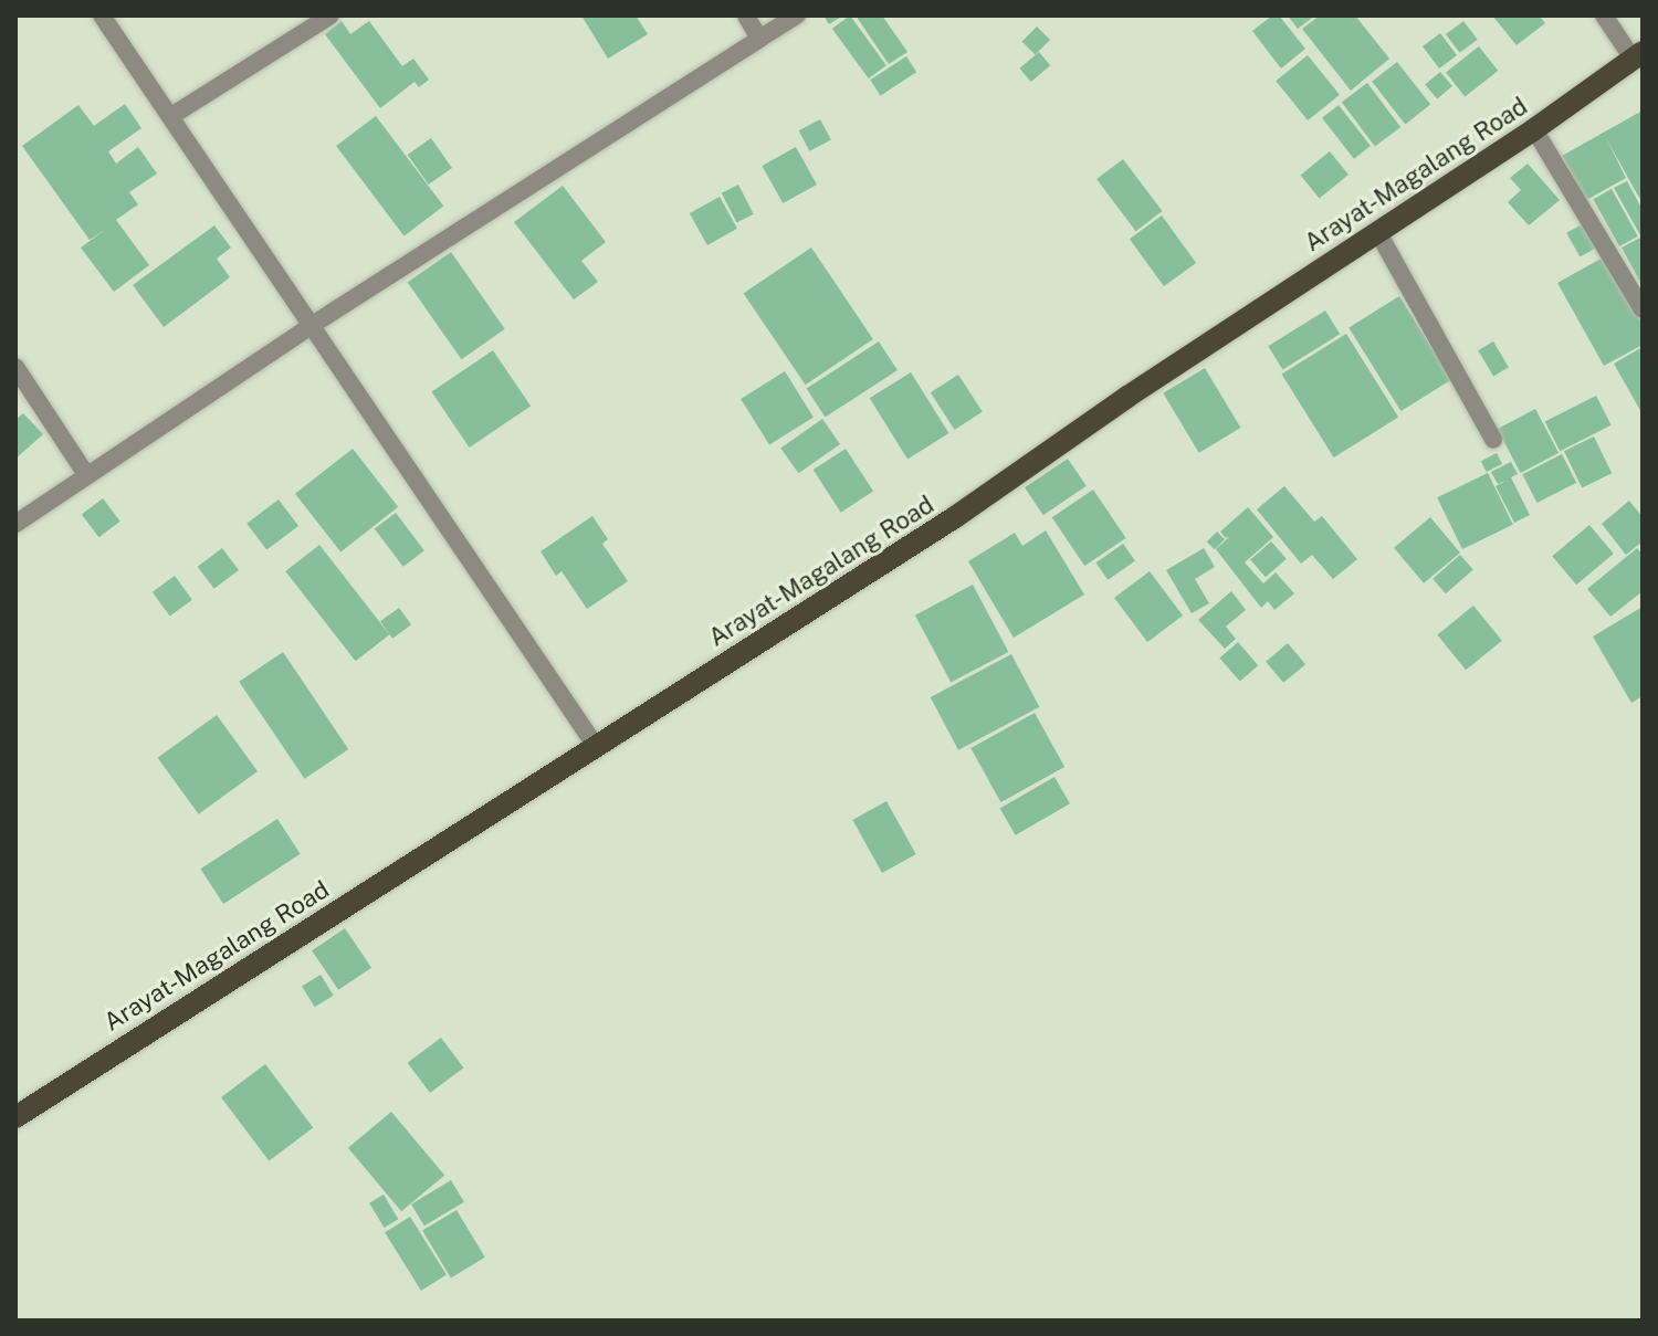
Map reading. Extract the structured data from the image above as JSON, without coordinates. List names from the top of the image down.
{
  "streets": {
    "main road": ["Arayat-Magalang Road"]
  }
}
